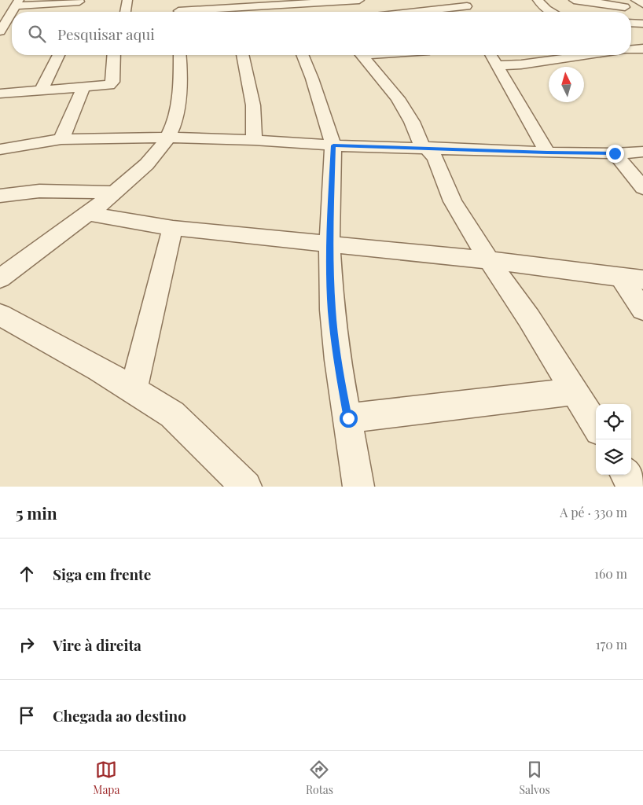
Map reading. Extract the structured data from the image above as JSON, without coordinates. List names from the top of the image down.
{
  "north": "top",
  "page": {
    "search": "Pesquisar aqui",
    "heading": ["5 min", "A pé · 330 m"],
    "list": [
      ["Siga em frente", "160 m"],
      ["Vire à direita", "170 m"],
      "Chegada ao destino"
    ],
    "nav": ["Mapa", "Rotas", "Salvos"]
  }
}
